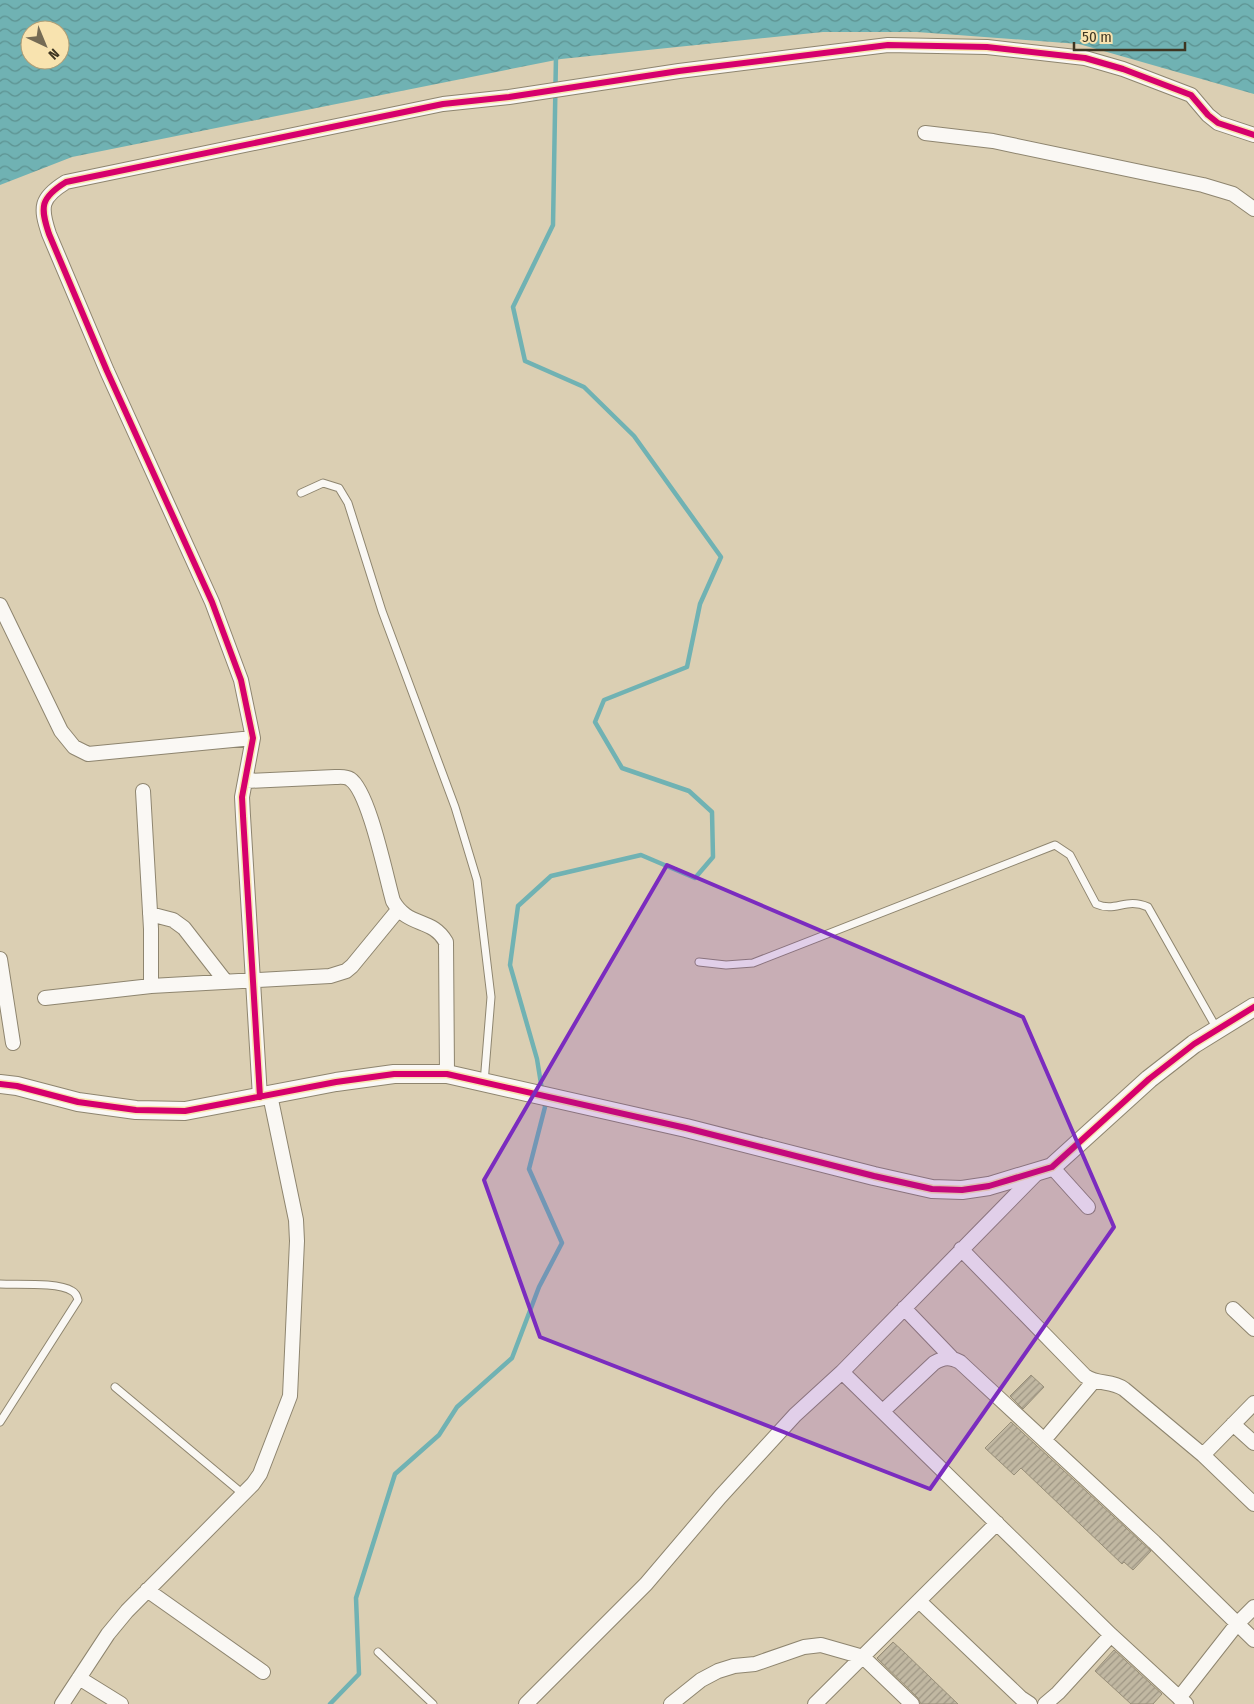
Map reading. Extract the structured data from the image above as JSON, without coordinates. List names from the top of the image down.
{
  "scale_bar": "50 m",
  "north": "bottom right"
}
